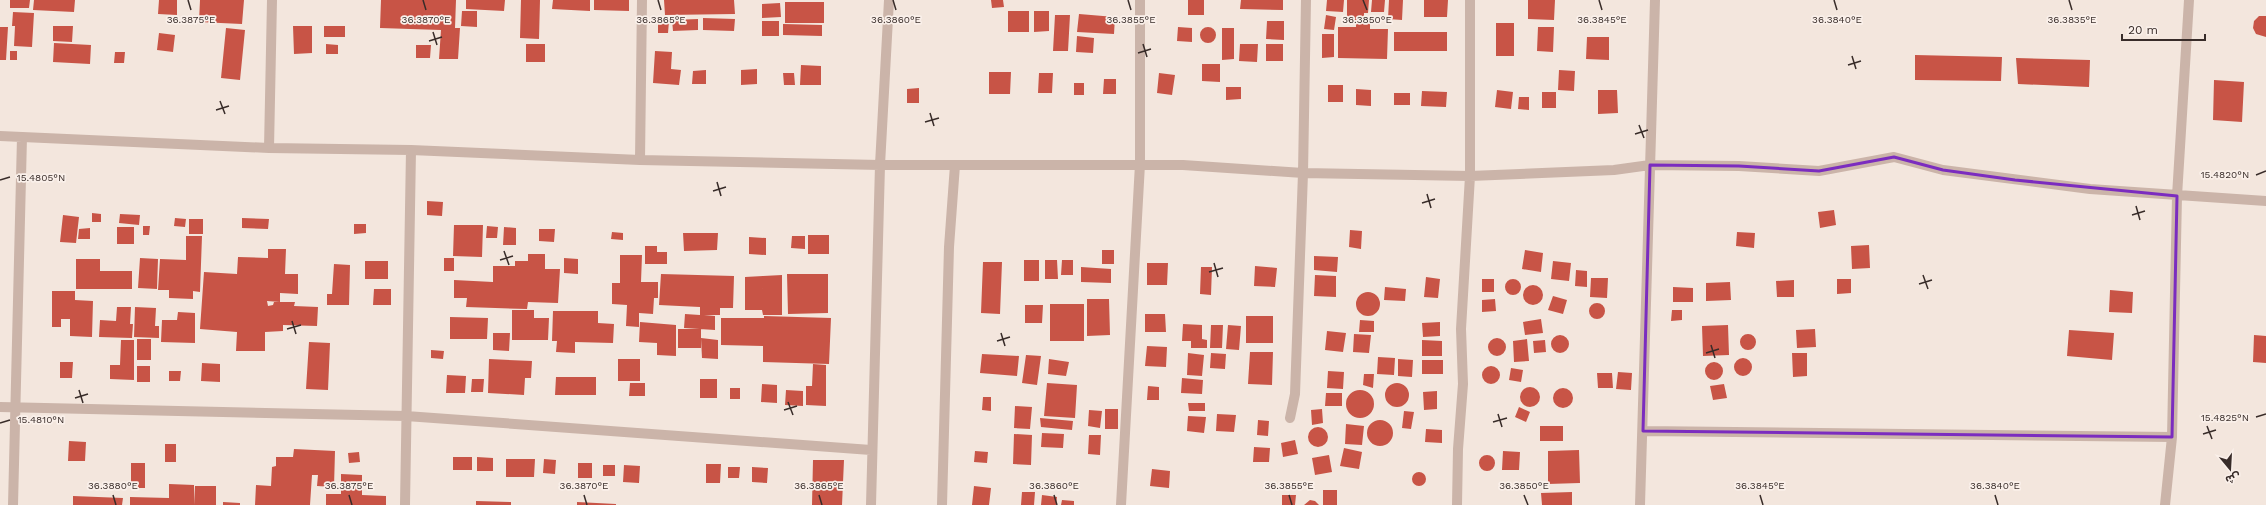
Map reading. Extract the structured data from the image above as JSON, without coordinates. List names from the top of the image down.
{
  "scale_bar": "20 m",
  "north": "bottom",
  "coordinates": [
    "36.3875°E",
    "36.3870°E",
    "36.3865°E",
    "36.3860°E",
    "36.3855°E",
    "36.3850°E",
    "36.3845°E",
    "36.3840°E",
    "36.3835°E",
    "15.4820°N",
    "15.4805°N",
    "15.4825°N",
    "15.4810°N",
    "36.3880°E"
  ]
}
